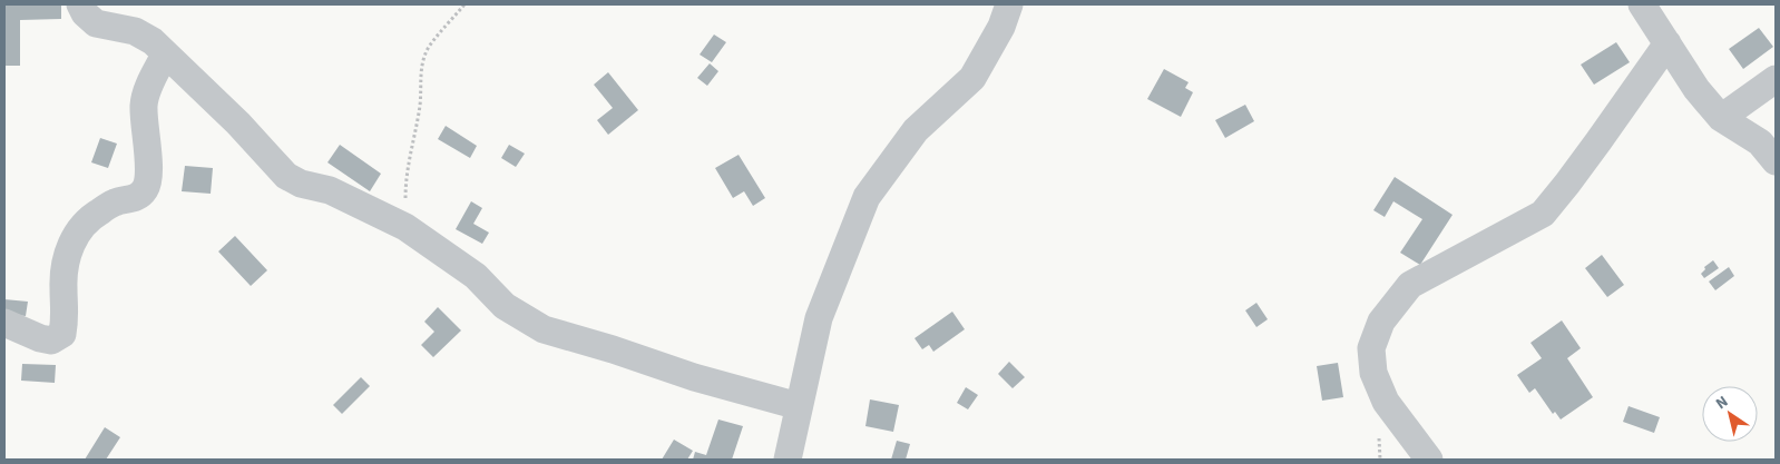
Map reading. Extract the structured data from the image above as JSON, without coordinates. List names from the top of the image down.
{
  "north": "top left"
}
